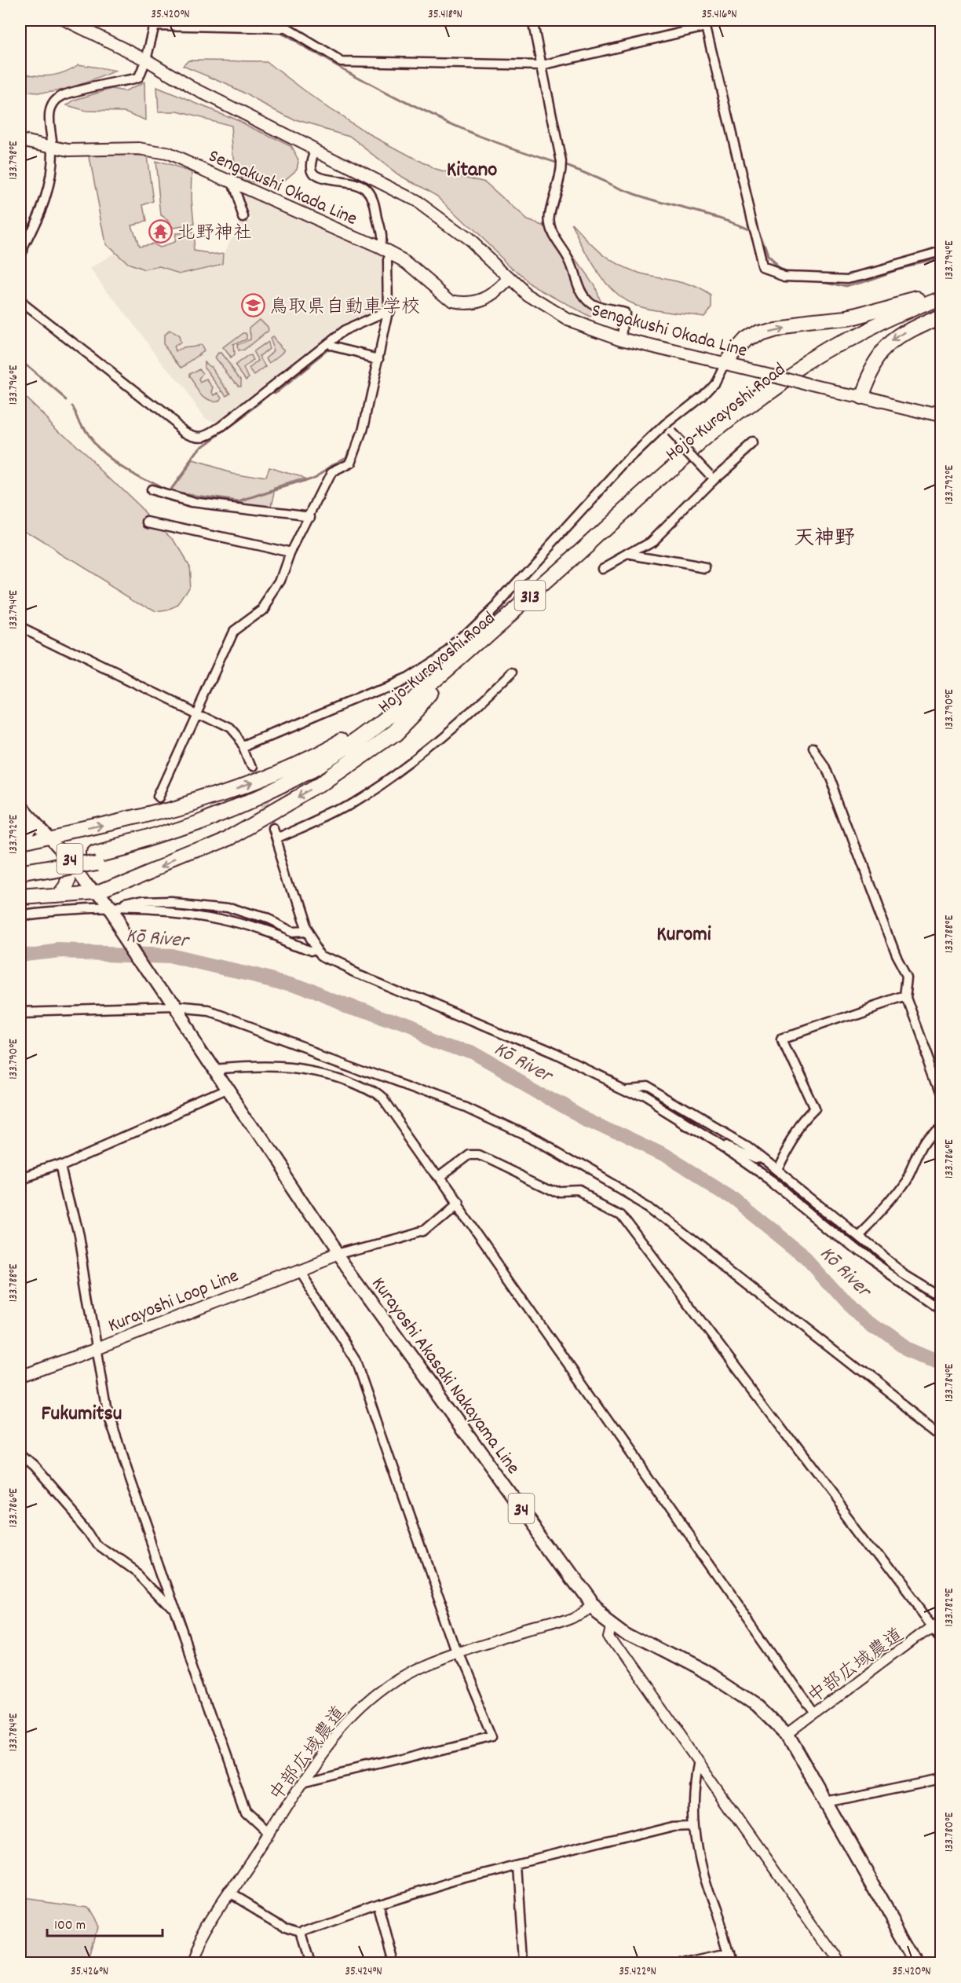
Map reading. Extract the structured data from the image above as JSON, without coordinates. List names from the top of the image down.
{
  "streets": {
    "highway": ["Hojo-Kurayoshi Road", "313"],
    "main road": [
      "Sengakushi Okada Line",
      "34",
      "Kurayoshi Loop Line",
      "Kurayoshi Akasaki Nakayama Line"
    ],
    "street": ["中部広域農道"]
  },
  "crossings": [
    ["Kurayoshi Loop Line", "Kurayoshi Akasaki Nakayama Line"],
    ["Kurayoshi Akasaki Nakayama Line", "中部広域農道"]
  ],
  "districts": [
    "Kitano",
    "天神野",
    "Kuromi",
    "Fukumitsu"
  ],
  "water": ["Kō River"],
  "places": {
    "temple": ["北野神社"],
    "school or university": ["鳥取県自動車学校"]
  },
  "scale_bar": "100 m",
  "coordinates": [
    "35.420°N",
    "35.418°N",
    "35.416°N",
    "133.798°E",
    "133.794°E",
    "133.796°E",
    "133.792°E",
    "133.790°E",
    "133.788°E",
    "133.786°E",
    "133.784°E",
    "133.782°E",
    "133.780°E",
    "35.426°N",
    "35.424°N",
    "35.422°N"
  ]
}
